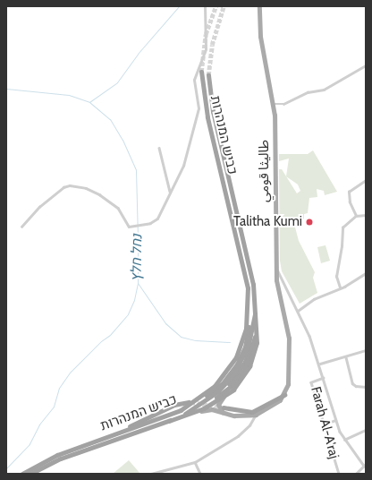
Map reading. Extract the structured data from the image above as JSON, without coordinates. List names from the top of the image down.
{
  "streets": {
    "highway": ["כביש המנהרות"],
    "main road": ["طاليثا قومي"],
    "street": ["Farah Al-A'raj"]
  },
  "water": ["נחל חלץ"],
  "places": ["Talitha Kumi"]
}
